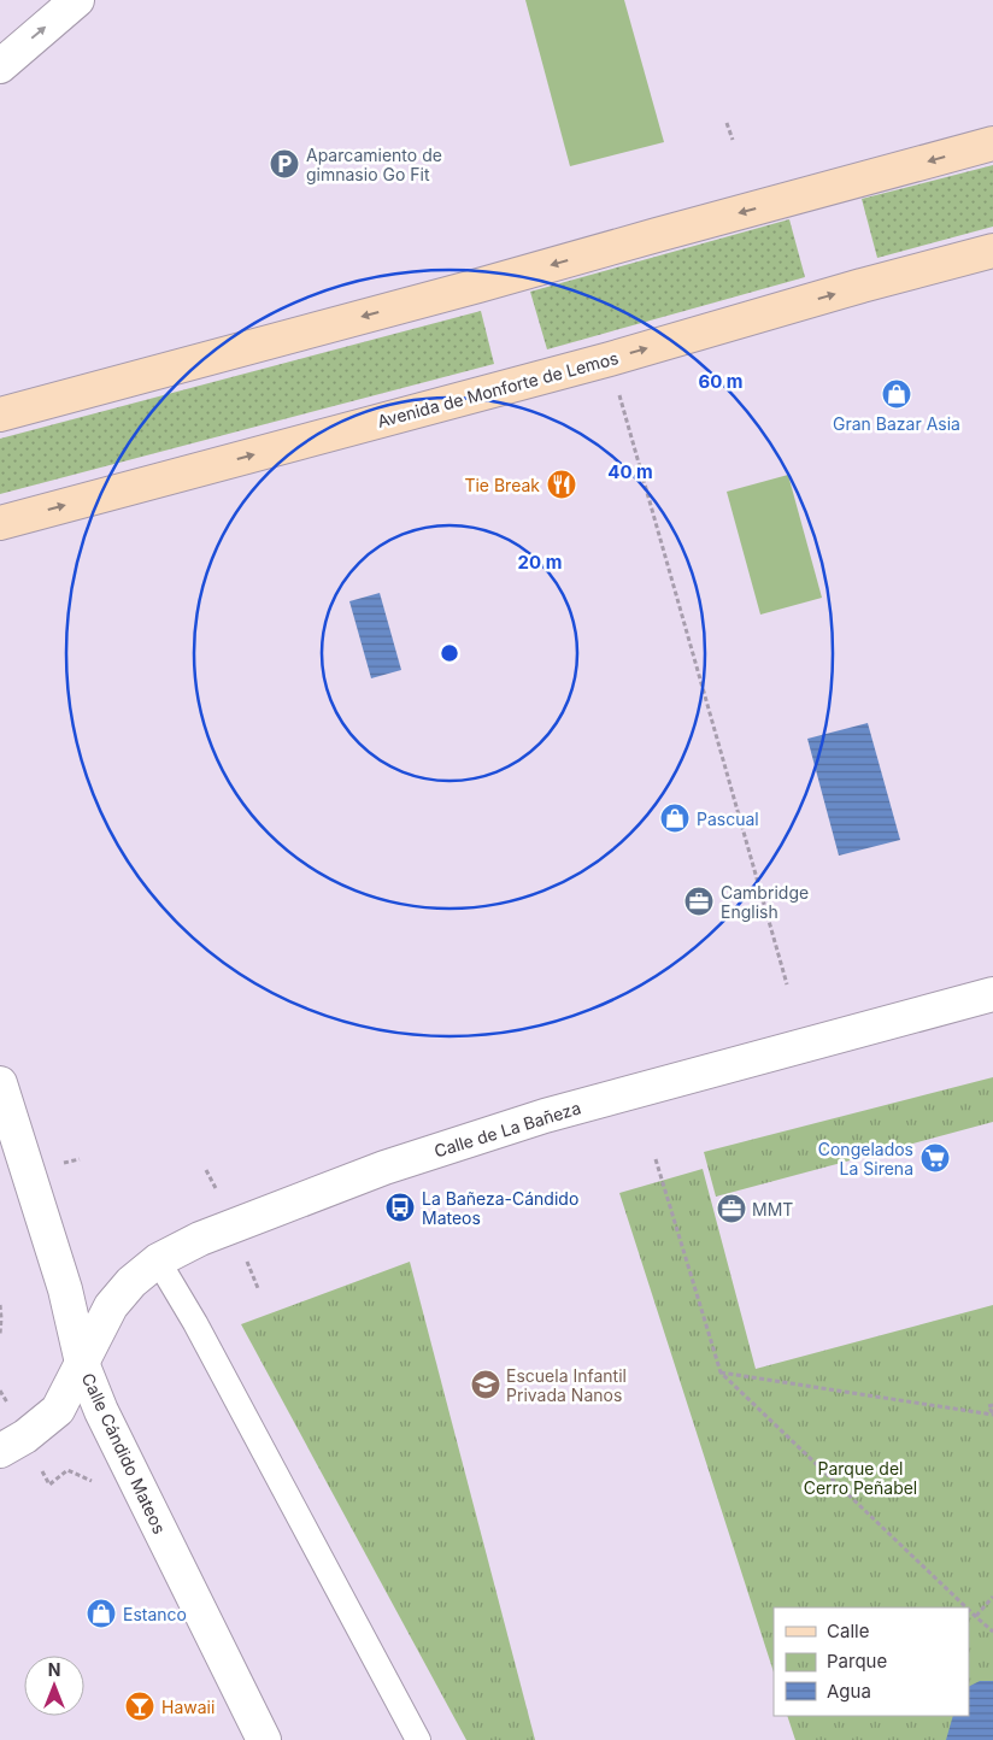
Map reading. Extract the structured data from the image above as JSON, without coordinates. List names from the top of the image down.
{
  "streets": {
    "street": ["Avenida de Monforte de Lemos", "Calle de La Bañeza", "Calle Cándido Mateos"]
  },
  "crossings": [
    ["Calle de La Bañeza", "Calle Cándido Mateos"]
  ],
  "parks": ["Parque del Cerro Peñabel"],
  "places": {
    "parking": ["Aparcamiento de gimnasio Go Fit"],
    "shop": ["Gran Bazar Asia", "Pascual", "Estanco"],
    "restaurant": ["Tie Break"],
    "office": ["Cambridge English", "MMT"],
    "supermarket": ["Congelados La Sirena"],
    "bus stop": ["La Bañeza-Cándido Mateos"],
    "school or university": ["Escuela Infantil Privada Nanos"],
    "bar": ["Hawaii"]
  },
  "legend": ["Calle", "Parque", "Agua"],
  "north": "top",
  "rings": ["60 m", "40 m", "20 m"]
}
